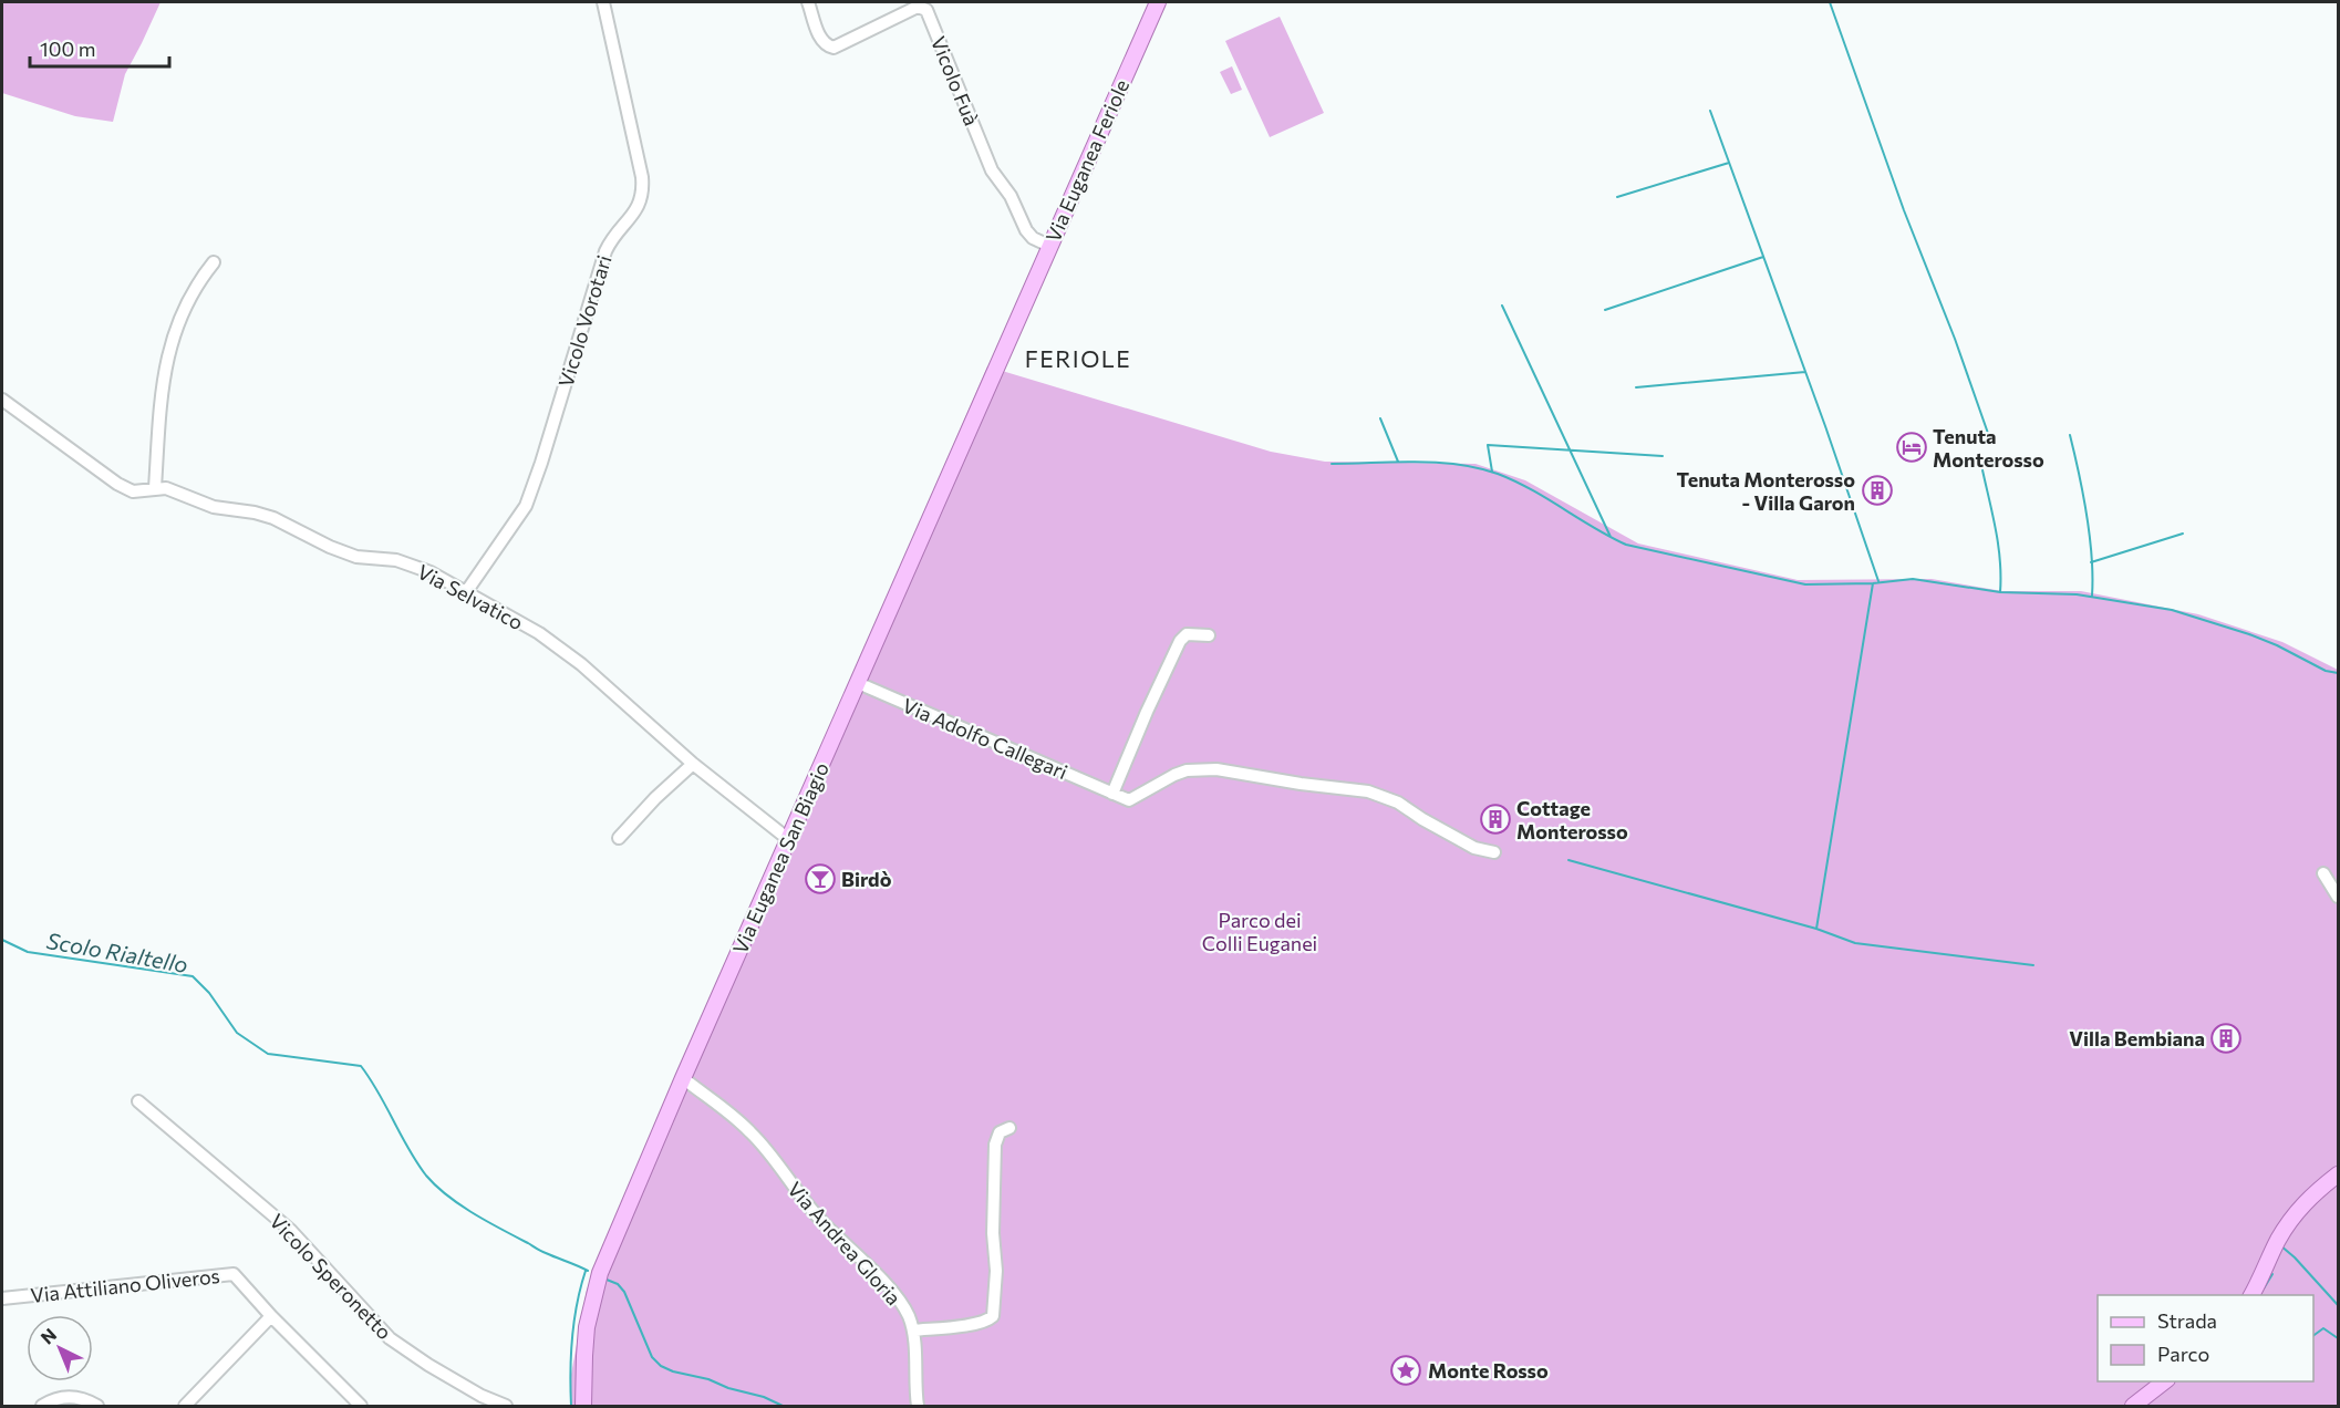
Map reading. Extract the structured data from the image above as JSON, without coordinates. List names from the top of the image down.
{
  "streets": {
    "main road": ["Via Euganea Feriole", "Via Euganea San Biagio"],
    "street": [
      "Vicolo Fuà",
      "Vicolo Vorotari",
      "Via Selvatico",
      "Via Adolfo Callegari",
      "Via Andrea Gloria",
      "Vicolo Speronetto",
      "Via Attiliano Oliveros"
    ]
  },
  "crossings": [
    ["Vicolo Fuà", "Via Euganea Feriole"],
    ["Via Euganea Feriole", "Via Euganea San Biagio"],
    ["Vicolo Vorotari", "Via Selvatico"],
    ["Via Selvatico", "Via Euganea San Biagio"],
    ["Via Adolfo Callegari", "Via Euganea San Biagio"],
    ["Via Euganea San Biagio", "Via Andrea Gloria"]
  ],
  "districts": ["FERIOLE"],
  "water": ["Scolo Rialtello"],
  "parks": ["Parco dei Colli Euganei"],
  "places": {
    "hotel": ["Tenuta Monterosso"],
    "building": ["Tenuta Monterosso - Villa Garon", "Cottage Monterosso", "Villa Bembiana"],
    "bar": ["Birdò"],
    "place": ["Monte Rosso"]
  },
  "legend": ["Strada", "Parco"],
  "scale_bar": "100 m",
  "north": "top left"
}
